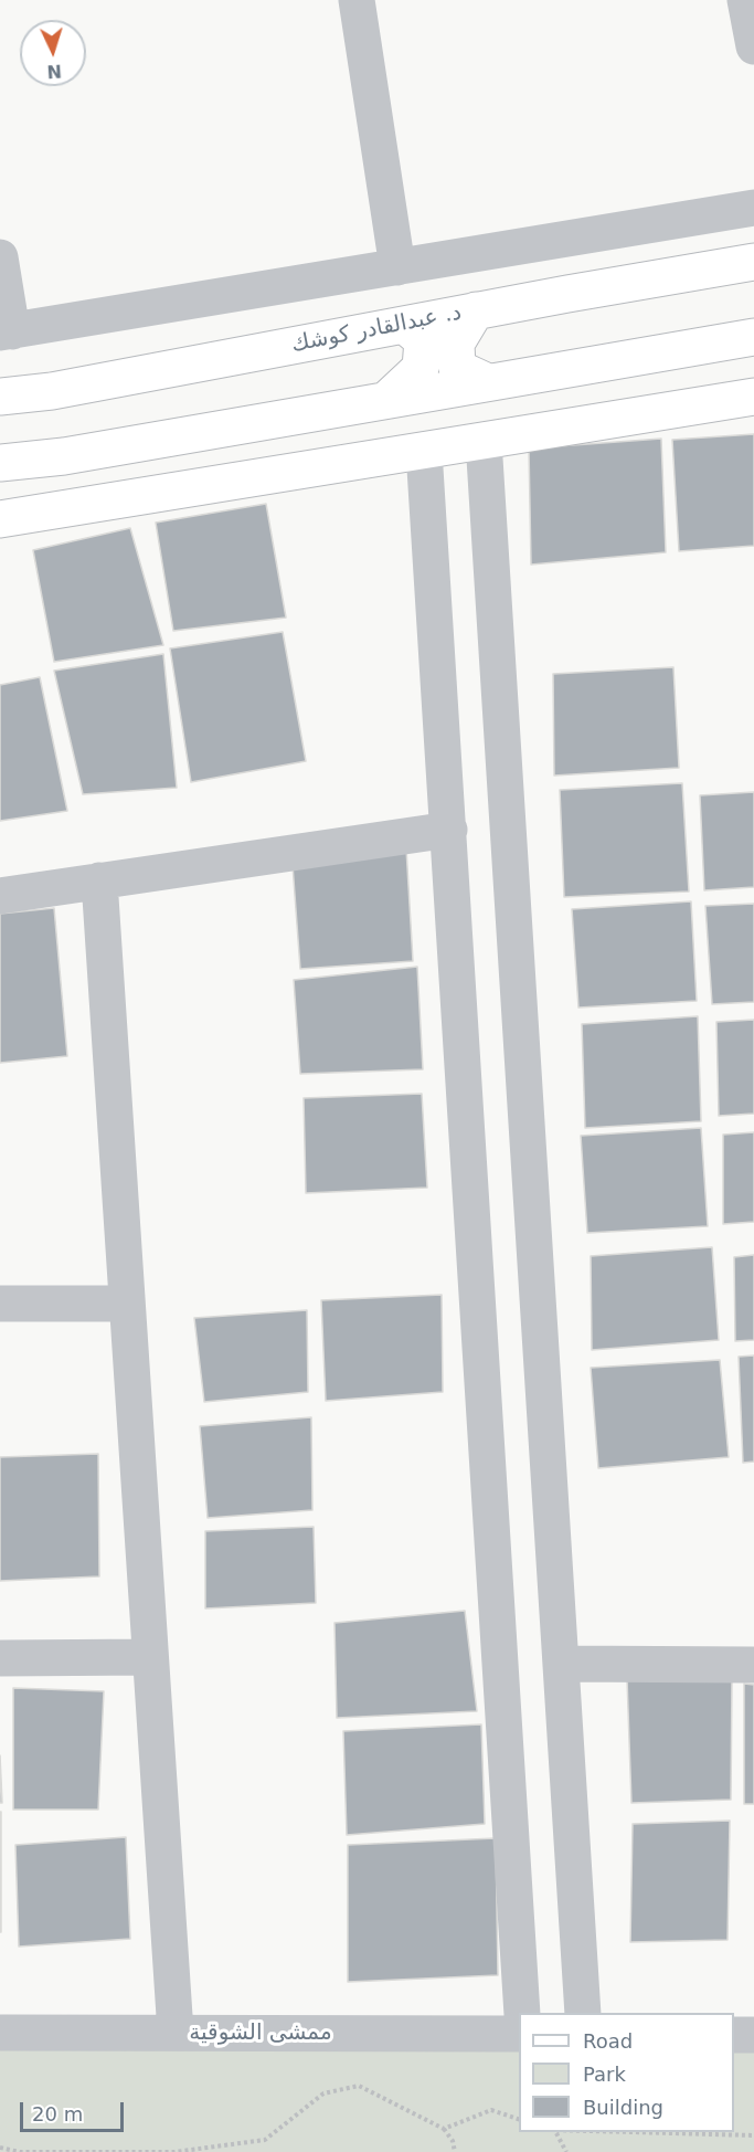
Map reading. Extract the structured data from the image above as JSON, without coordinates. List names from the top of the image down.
{
  "streets": {
    "main road": ["د. عبدالقادر كوشك"],
    "street": ["ممشى الشوقية"]
  },
  "legend": ["Road", "Park", "Building"],
  "scale_bar": "20 m",
  "north": "bottom"
}
